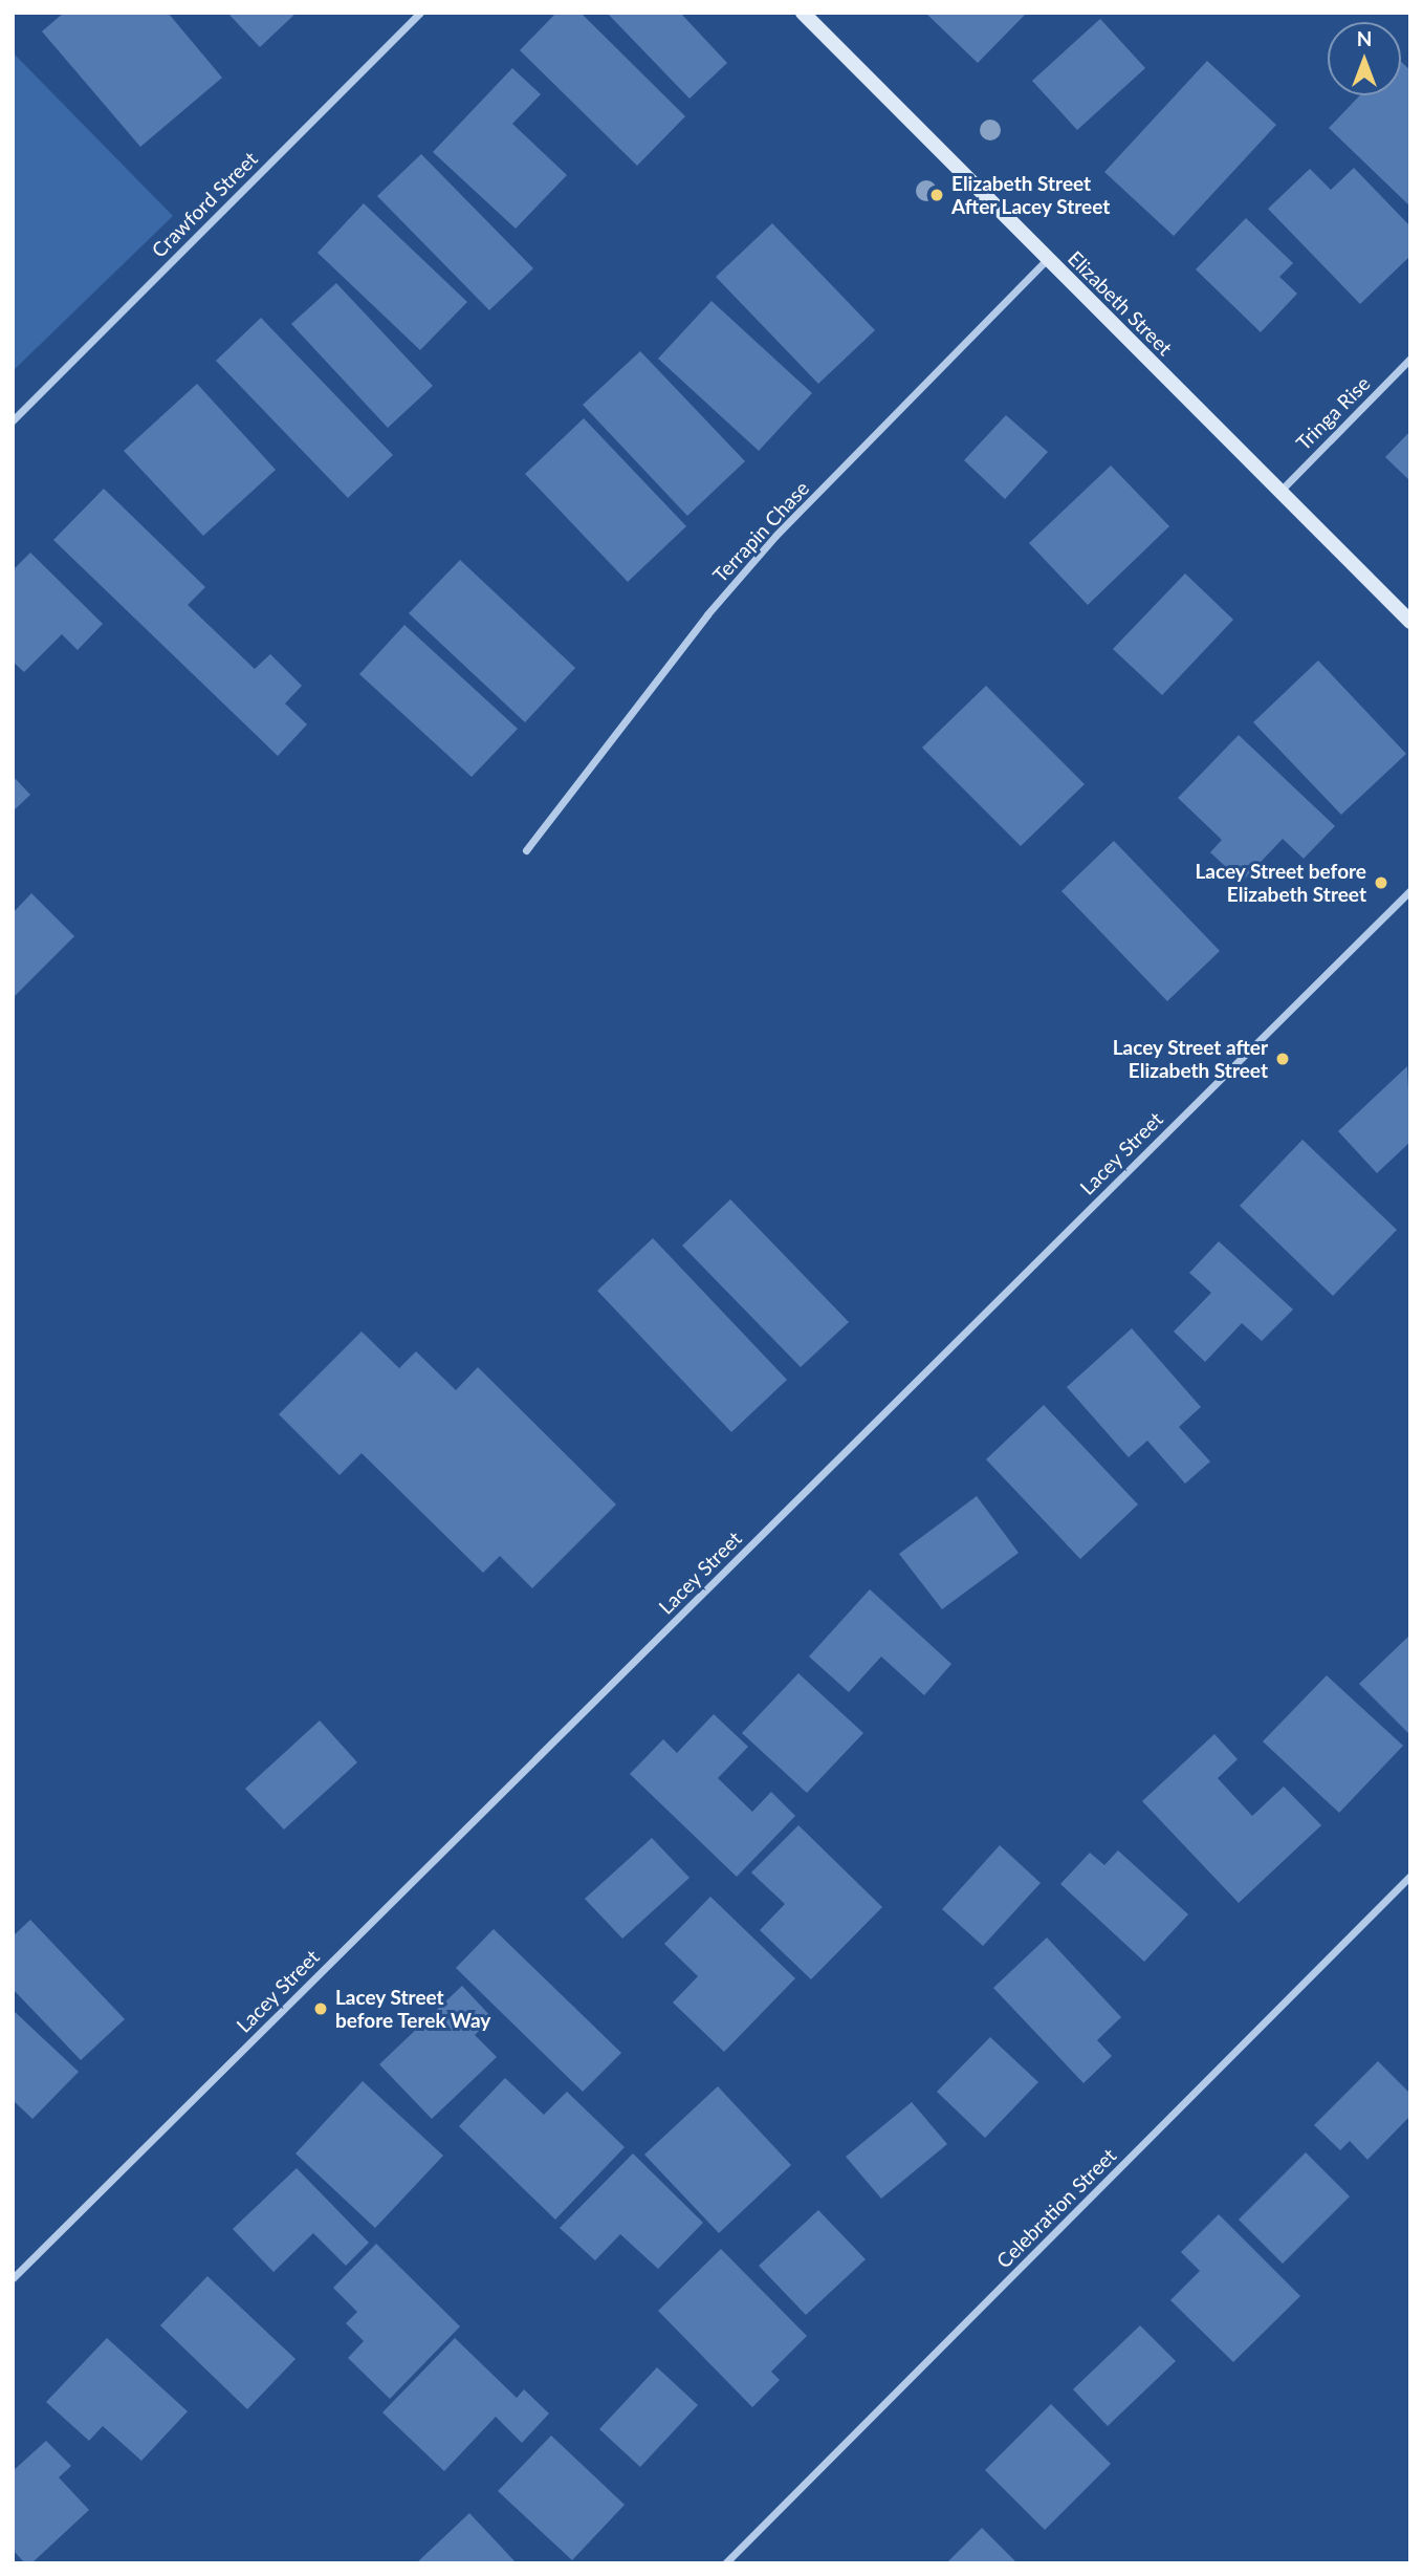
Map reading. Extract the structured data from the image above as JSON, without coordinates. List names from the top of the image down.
{
  "streets": {
    "street": [
      "Crawford Street",
      "Elizabeth Street",
      "Tringa Rise",
      "Terrapin Chase",
      "Lacey Street",
      "Celebration Street"
    ]
  },
  "crossings": [
    ["Elizabeth Street", "Tringa Rise"],
    ["Elizabeth Street", "Terrapin Chase"]
  ],
  "places": [
    "Elizabeth Street After Lacey Street",
    "Lacey Street before Elizabeth Street",
    "Lacey Street after Elizabeth Street",
    "Lacey Street before Terek Way"
  ],
  "north": "top"
}
